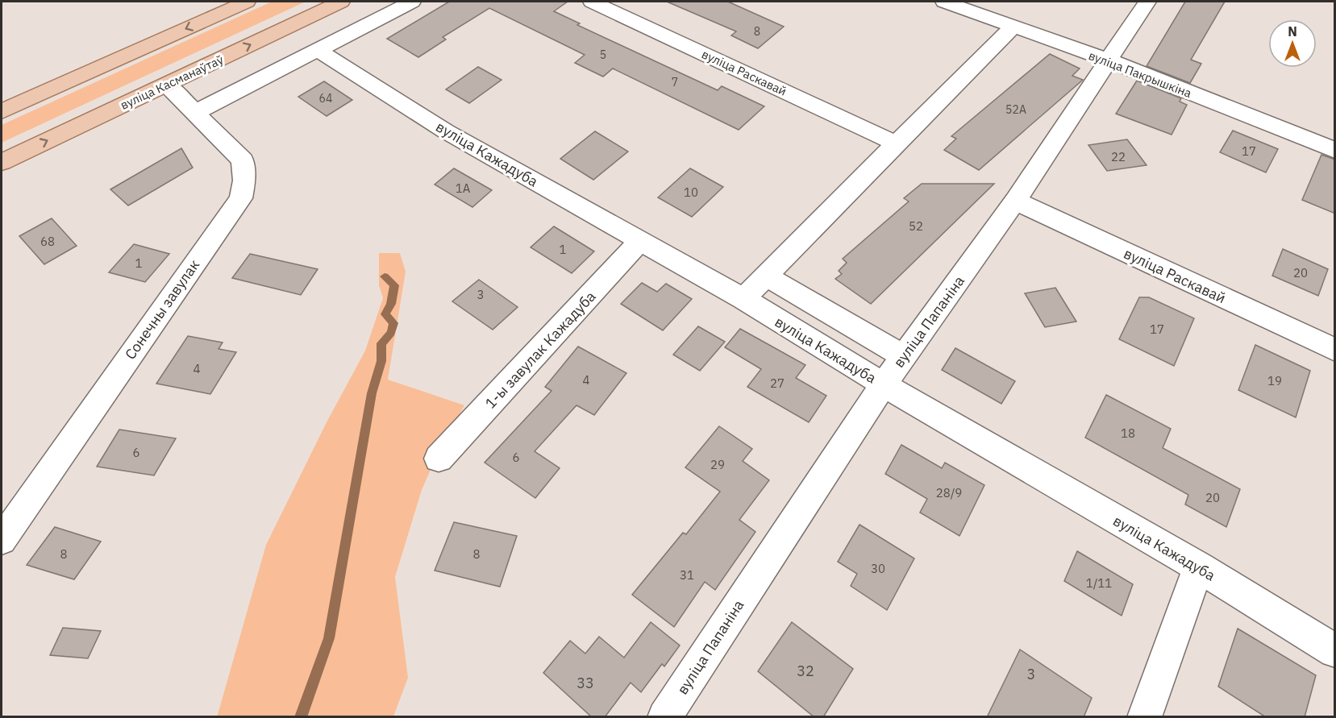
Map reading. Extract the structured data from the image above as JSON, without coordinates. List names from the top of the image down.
{
  "streets": {
    "main road": ["вуліца Касманаўтаў"],
    "street": [
      "вуліца Раскавай",
      "вуліца Пакрышкіна",
      "вуліца Кажадуба",
      "Сонечны завулак",
      "вуліца Папаніна",
      "1-ы завулак Кажадуба"
    ]
  },
  "crossings": [
    ["вуліца Раскавай", "вуліца Папаніна"],
    ["вуліца Пакрышкіна", "вуліца Папаніна"],
    ["вуліца Касманаўтаў", "Сонечны завулак"],
    ["вуліца Кажадуба", "вуліца Папаніна"],
    ["вуліца Кажадуба", "1-ы завулак Кажадуба"]
  ],
  "house_numbers": [
    "8",
    "5",
    "7",
    "64",
    "52А",
    "17",
    "22",
    "1А",
    "10",
    "52",
    "68",
    "1",
    "1",
    "20",
    "3",
    "17",
    "4",
    "4",
    "19",
    "27",
    "18",
    "6",
    "6",
    "29",
    "28/9",
    "20",
    "8",
    "8",
    "30",
    "31",
    "1/11",
    "32",
    "3",
    "33"
  ],
  "north": "top"
}
